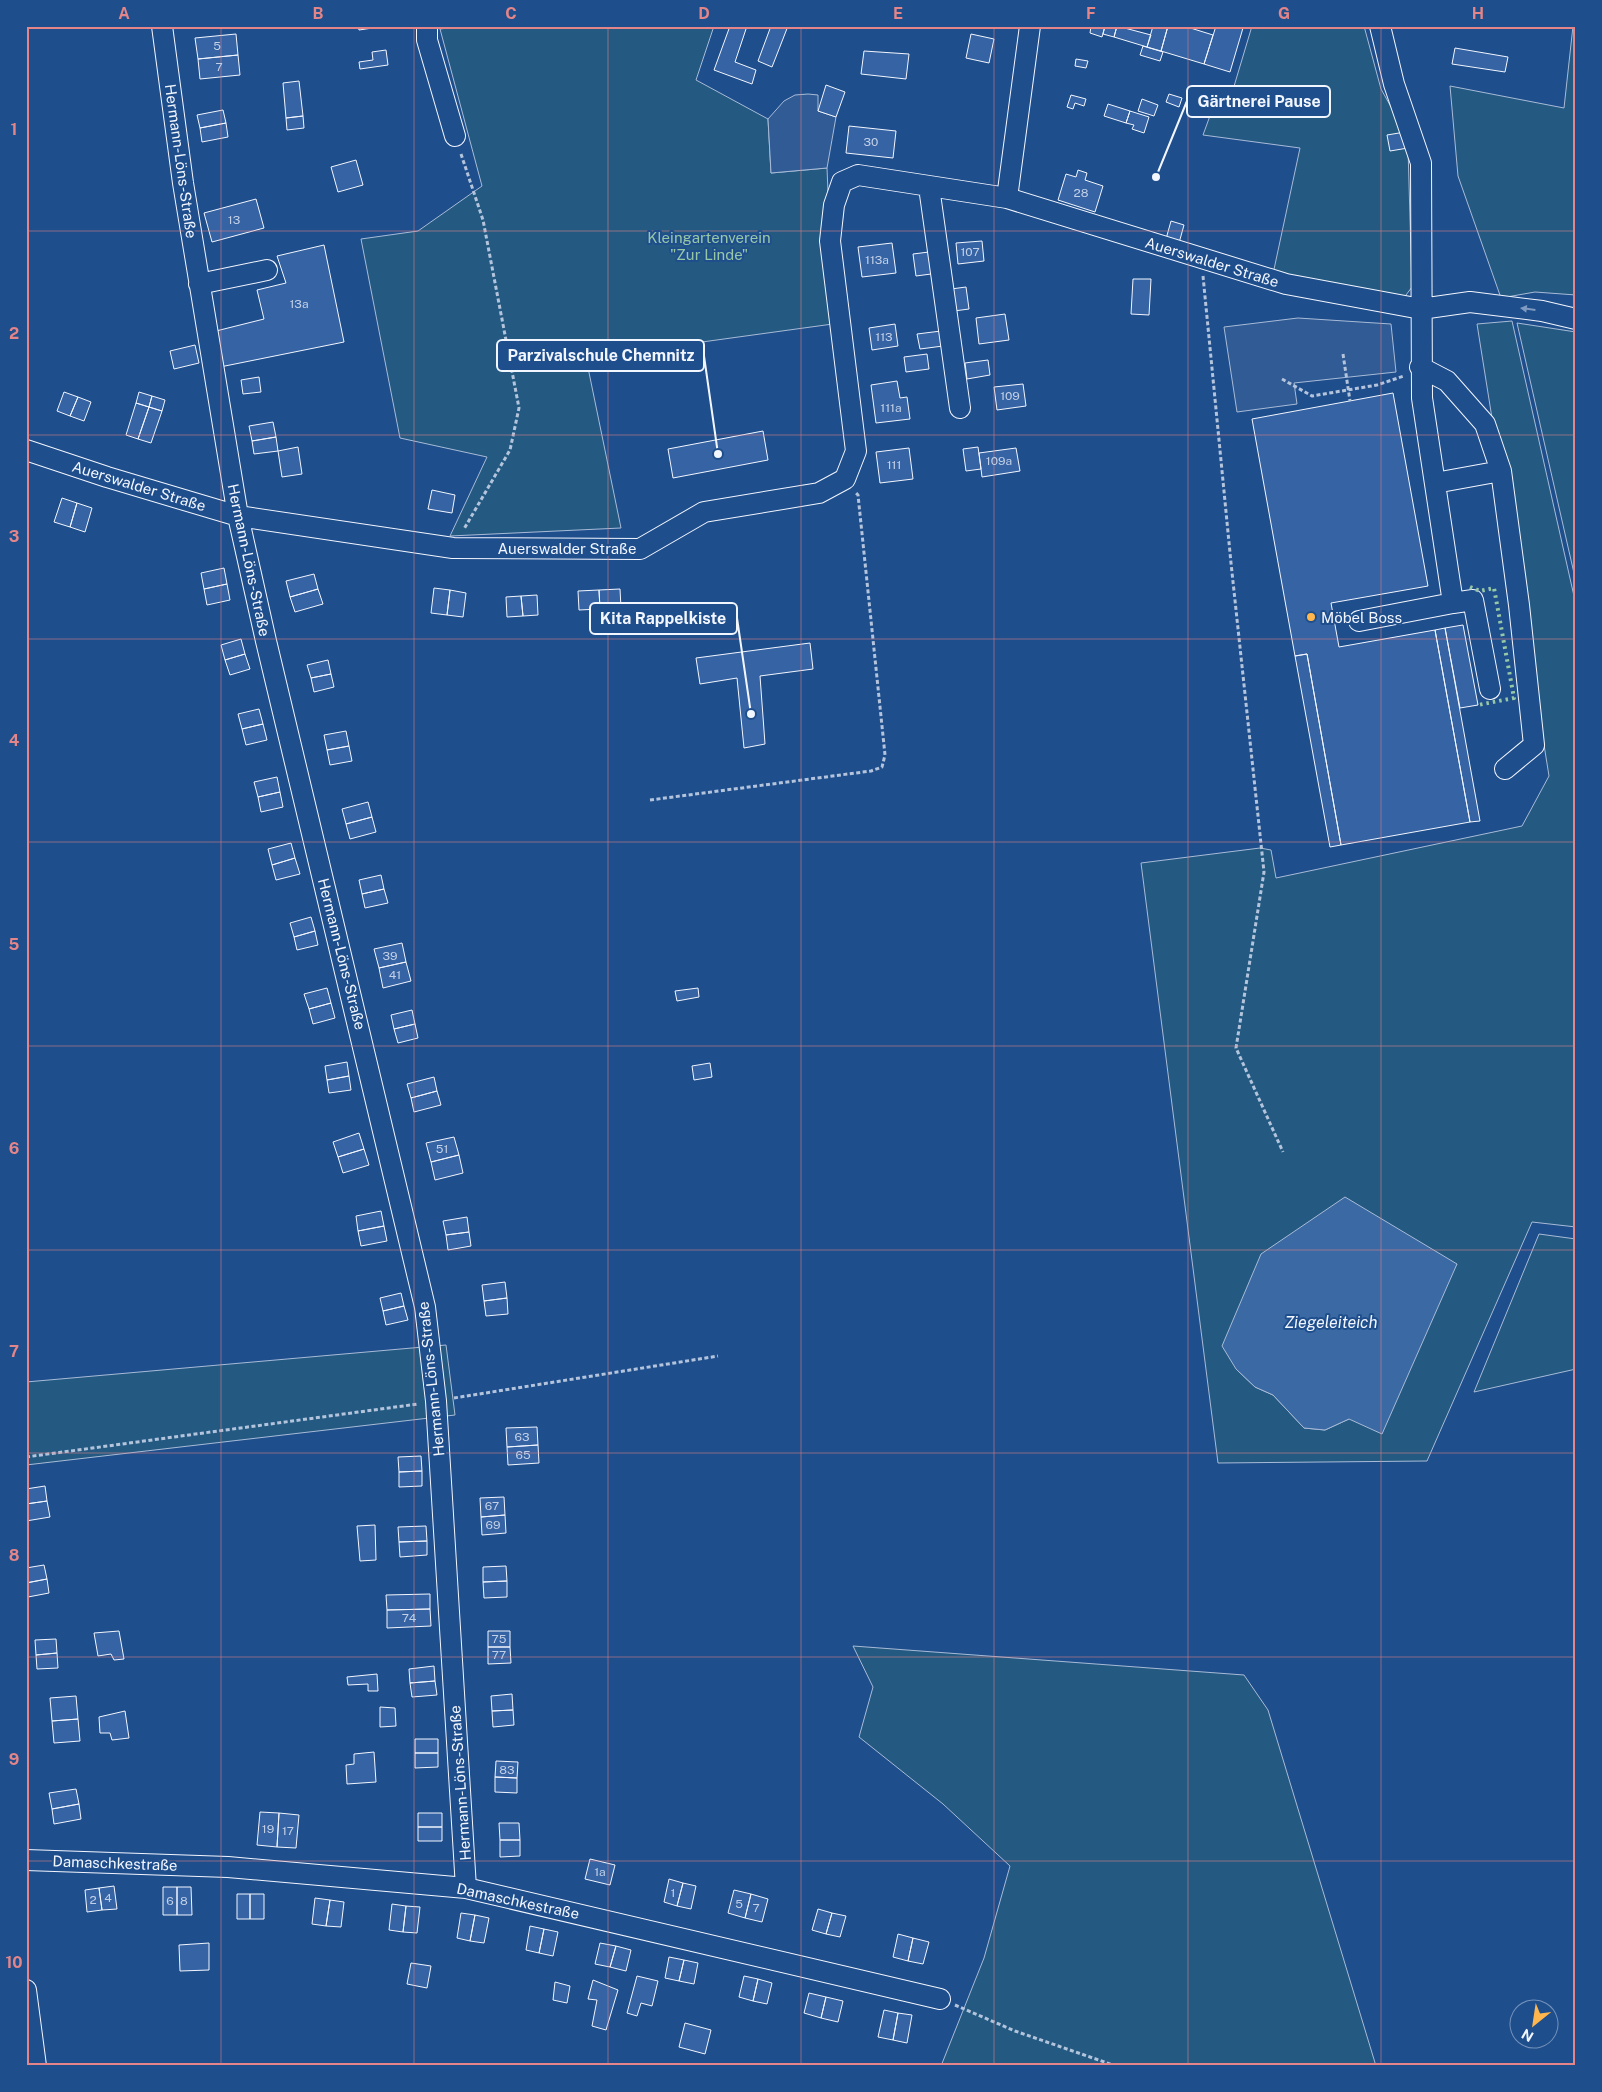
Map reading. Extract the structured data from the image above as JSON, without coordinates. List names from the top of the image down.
{
  "streets": {
    "street": ["Hermann-Löns-Straße", "Auerswalder Straße", "Damaschkestraße"]
  },
  "crossings": [
    ["Hermann-Löns-Straße", "Auerswalder Straße"],
    ["Hermann-Löns-Straße", "Damaschkestraße"]
  ],
  "water": ["Ziegeleiteich"],
  "parks": ["Kleingartenverein \"Zur Linde\""],
  "places": [
    "Gärtnerei Pause",
    "Parzivalschule Chemnitz",
    "Möbel Boss",
    "Kita Rappelkiste"
  ],
  "house_numbers": [
    "5",
    "7",
    "30",
    "28",
    "13",
    "107",
    "113a",
    "13a",
    "113",
    "109",
    "111a",
    "109a",
    "111",
    "39",
    "41",
    "51",
    "63",
    "65",
    "67",
    "69",
    "74",
    "75",
    "77",
    "83",
    "19",
    "17",
    "1a",
    "1",
    "4",
    "2",
    "6",
    "8",
    "5",
    "7"
  ],
  "north": "bottom left",
  "grid": {
    "columns": [
      "A",
      "B",
      "C",
      "D",
      "E",
      "F",
      "G",
      "H"
    ],
    "rows": [
      "1",
      "2",
      "3",
      "4",
      "5",
      "6",
      "7",
      "8",
      "9",
      "10"
    ]
  }
}
